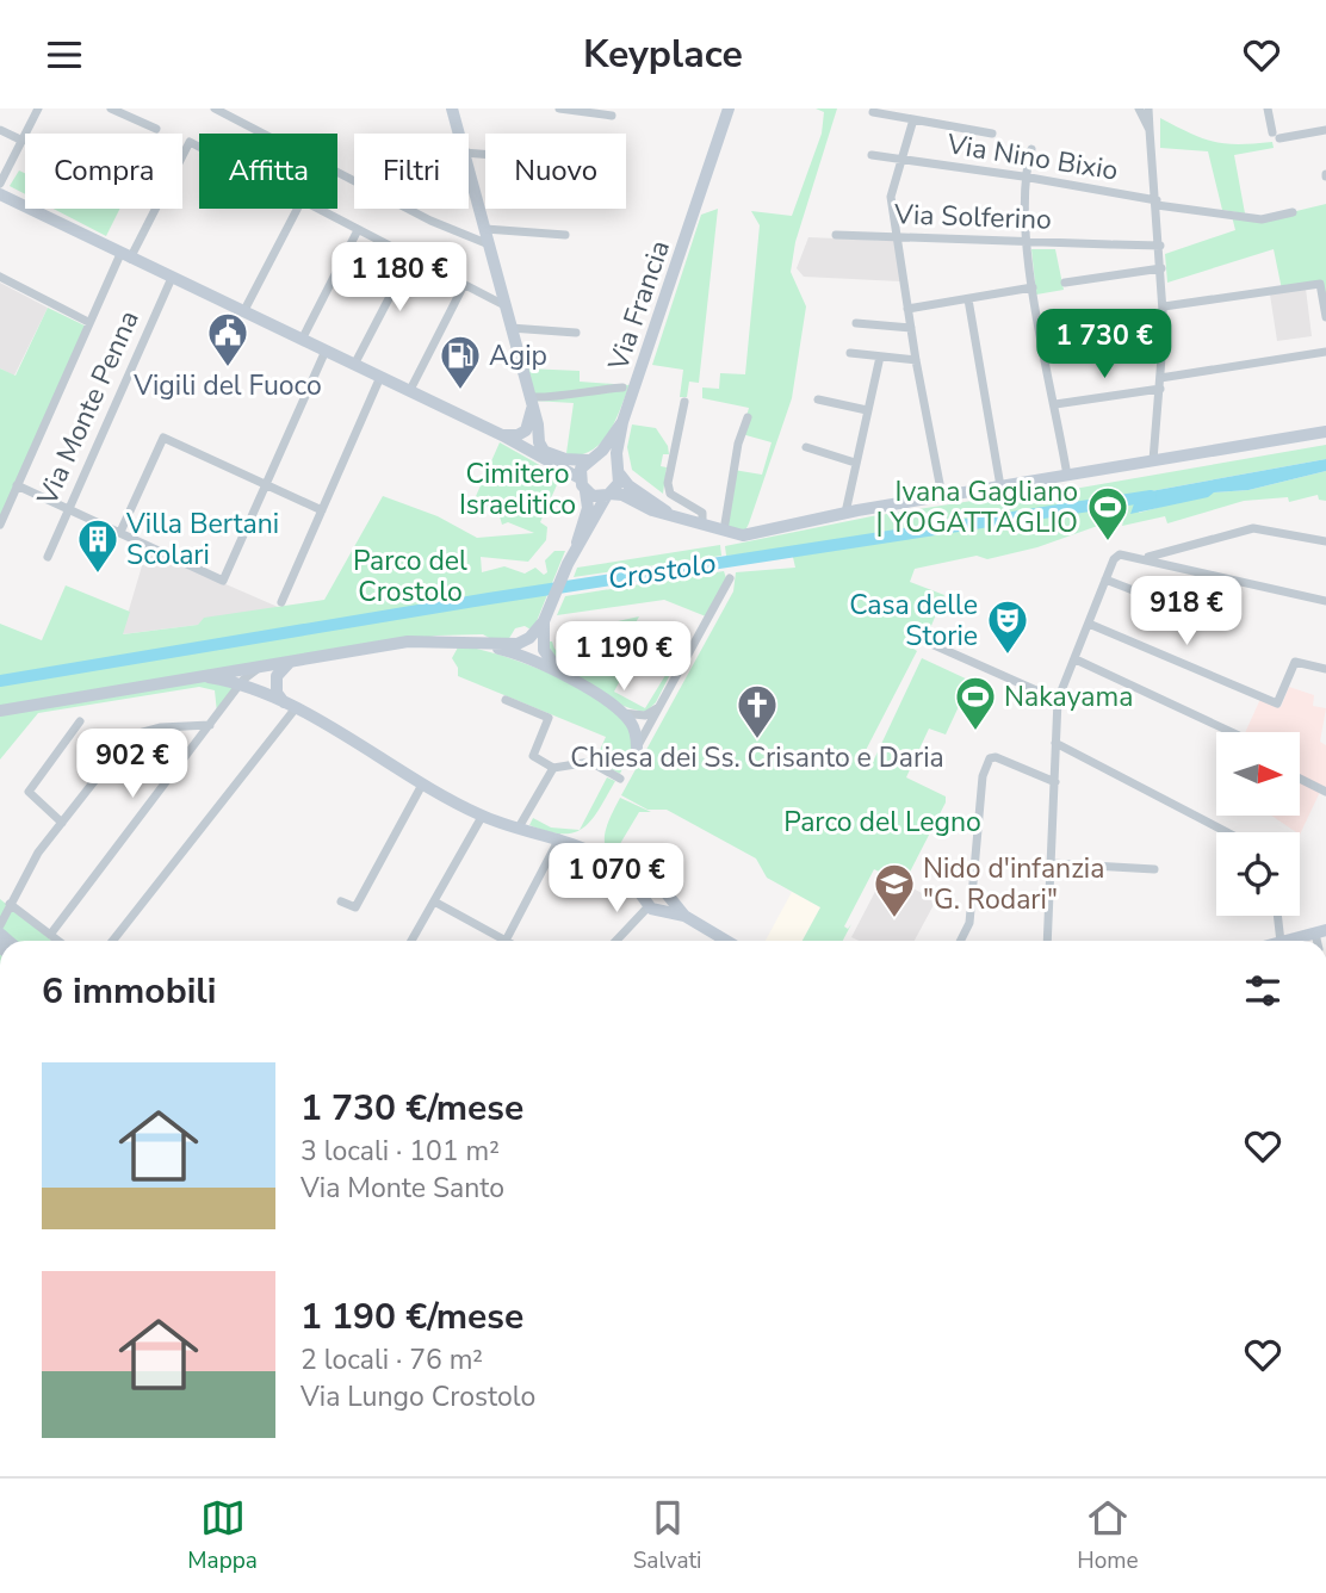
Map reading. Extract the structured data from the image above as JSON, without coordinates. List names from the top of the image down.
{
  "streets": {
    "street": [
      "Via Nino Bixio",
      "Via Solferino",
      "Via Francia",
      "Via Monte Penna"
    ]
  },
  "water": ["Crostolo"],
  "parks": ["Cimitero Israelitico", "Parco del Crostolo", "Parco del Legno"],
  "places": {
    "public building": ["Vigili del Fuoco"],
    "fuel station": ["Agip"],
    "sports": ["Ivana Gagliano | YOGATTAGLIO", "Nakayama"],
    "building": ["Villa Bertani Scolari"],
    "theatre": ["Casa delle Storie"],
    "church": ["Chiesa dei Ss. Crisanto e Daria"],
    "school or university": ["Nido d'infanzia \"G. Rodari\""]
  },
  "north": "right",
  "page": {
    "header": "Keyplace",
    "chip": [
      "Compra",
      "Affitta",
      "Filtri",
      "Nuovo"
    ],
    "price": [
      "1 180 €",
      "1 730 €",
      "918 €",
      "1 190 €",
      "902 €",
      "1 070 €"
    ],
    "heading": "6 immobili",
    "list": [
      {
        "name": "1 730 €/mese",
        "note": "3 locali · 101 m² · Via Monte Santo"
      },
      {
        "name": "1 190 €/mese",
        "note": "2 locali · 76 m² · Via Lungo Crostolo"
      }
    ],
    "tabs": ["Mappa", "Salvati", "Home"]
  }
}
